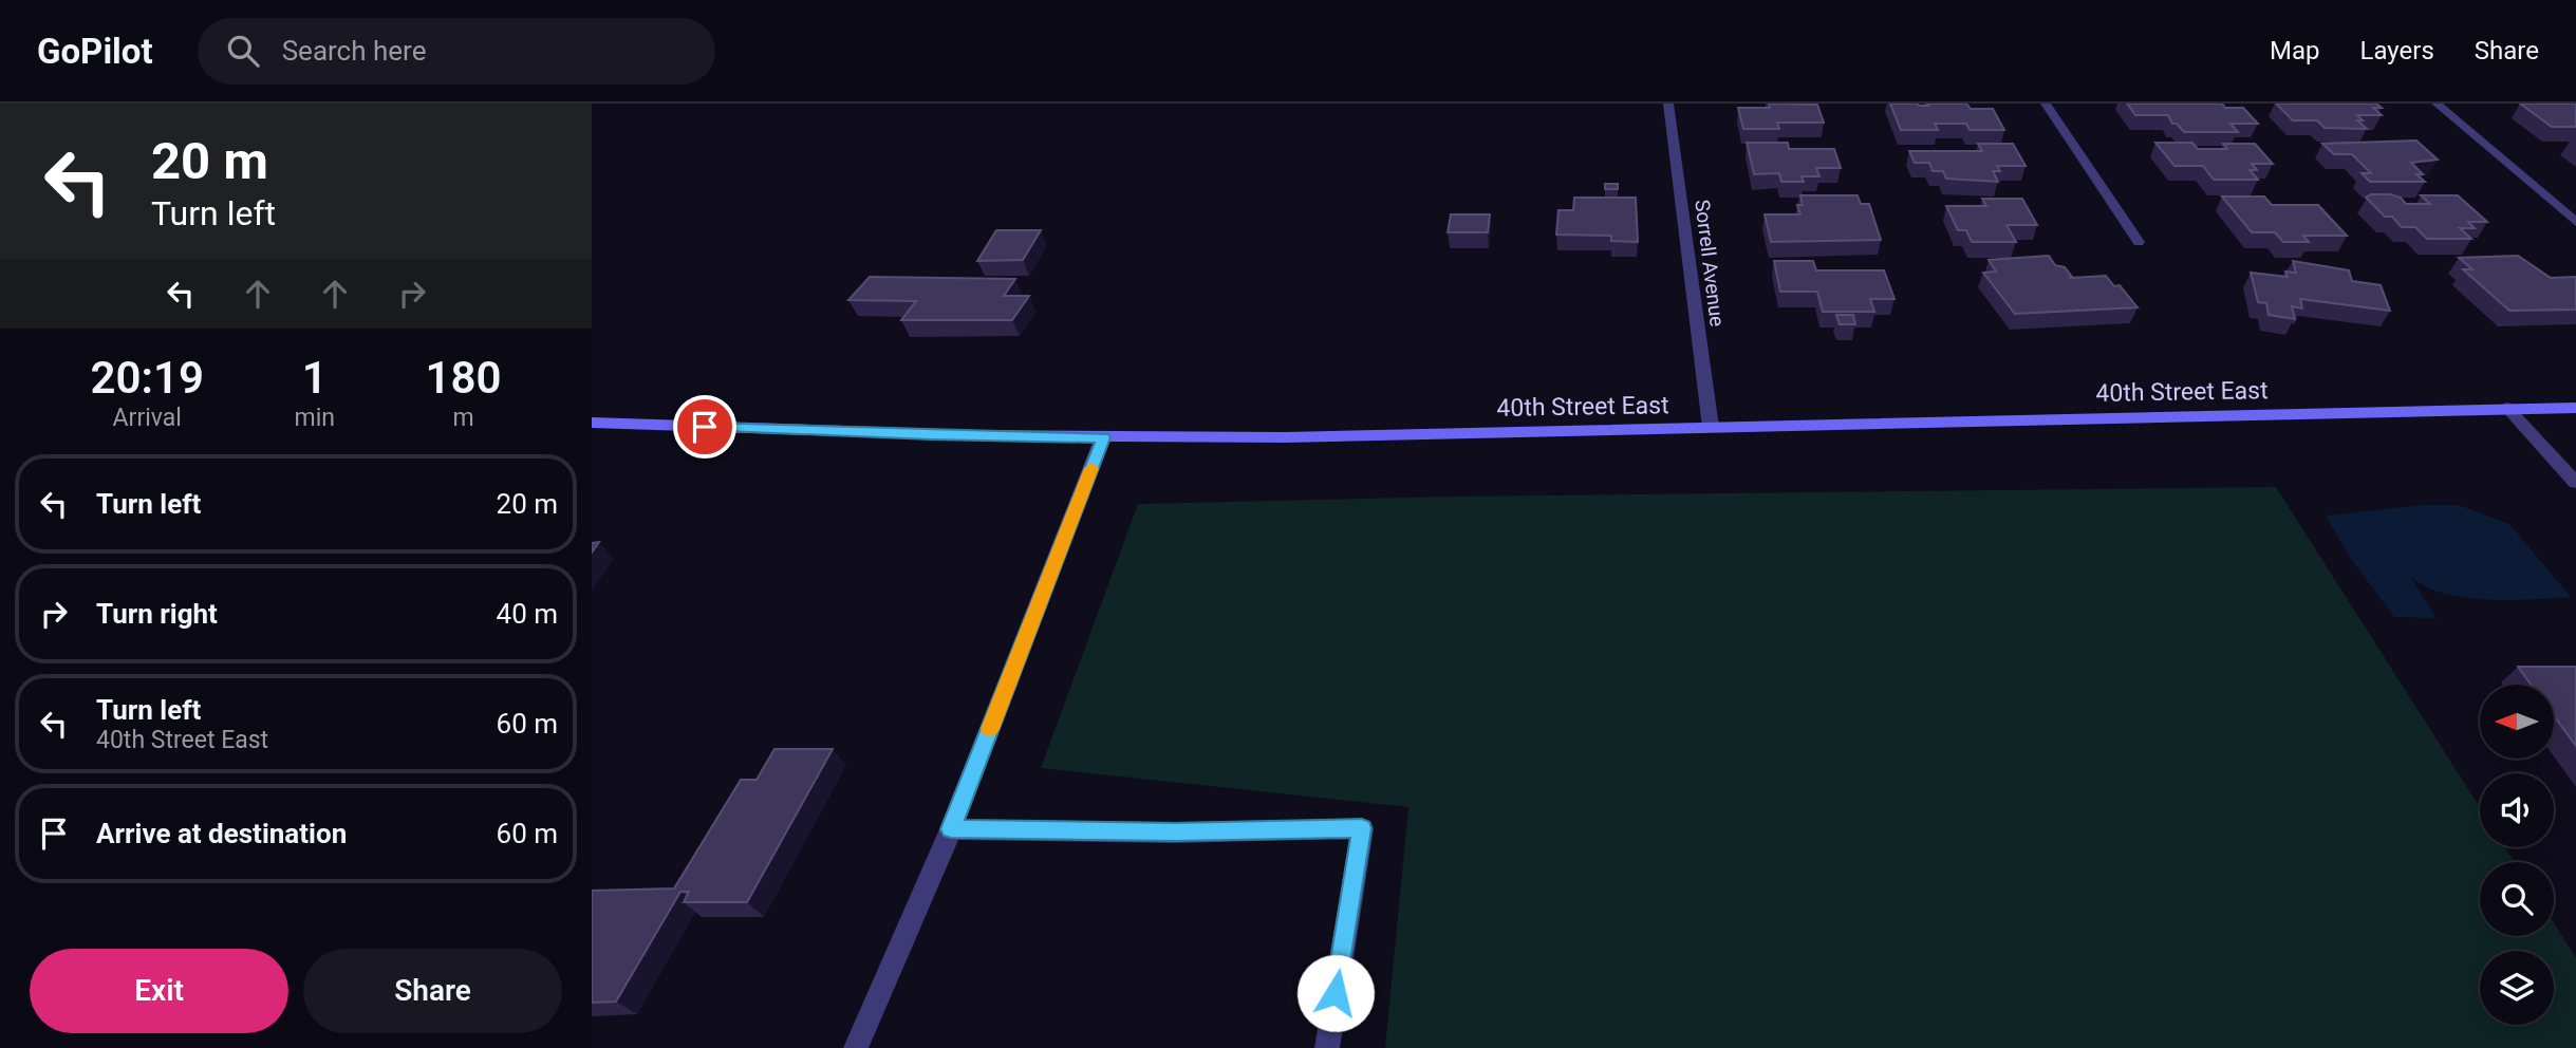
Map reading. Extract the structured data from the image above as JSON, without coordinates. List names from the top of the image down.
{
  "streets": {
    "main road": ["40th Street East"],
    "street": ["Sorrell Avenue"]
  },
  "crossings": [
    ["Sorrell Avenue", "40th Street East"]
  ],
  "north": "left",
  "page": {
    "header": "GoPilot",
    "search": "Search here",
    "nav": ["Map", "Layers", "Share"],
    "turn": ["20 m", "Turn left"],
    "eta": [
      "20:19",
      "Arrival",
      "1",
      "min",
      "180",
      "m"
    ],
    "list": [
      {
        "name": "Turn left",
        "value": "20 m"
      },
      {
        "name": "Turn right",
        "value": "40 m"
      },
      {
        "name": "Turn left",
        "note": "40th Street East",
        "value": "60 m"
      },
      {
        "name": "Arrive at destination",
        "value": "60 m"
      }
    ],
    "buttons": ["Exit", "Share"]
  }
}
